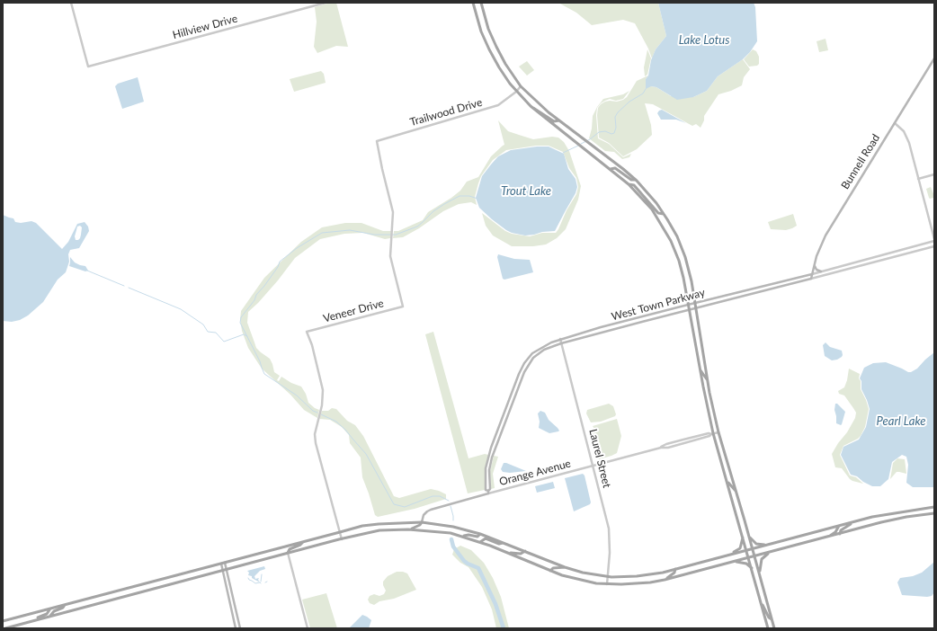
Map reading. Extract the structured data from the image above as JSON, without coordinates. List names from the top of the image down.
{
  "streets": {
    "main road": ["Bunnell Road", "West Town Parkway", "Orange Avenue"],
    "street": [
      "Hillview Drive",
      "Trailwood Drive",
      "Veneer Drive",
      "Laurel Street"
    ]
  },
  "crossings": [
    ["Trailwood Drive", "Veneer Drive"],
    ["Bunnell Road", "West Town Parkway"],
    ["West Town Parkway", "Laurel Street"],
    ["West Town Parkway", "Orange Avenue"],
    ["Laurel Street", "Orange Avenue"]
  ],
  "water": ["Lake Lotus", "Trout Lake", "Pearl Lake"]
}
